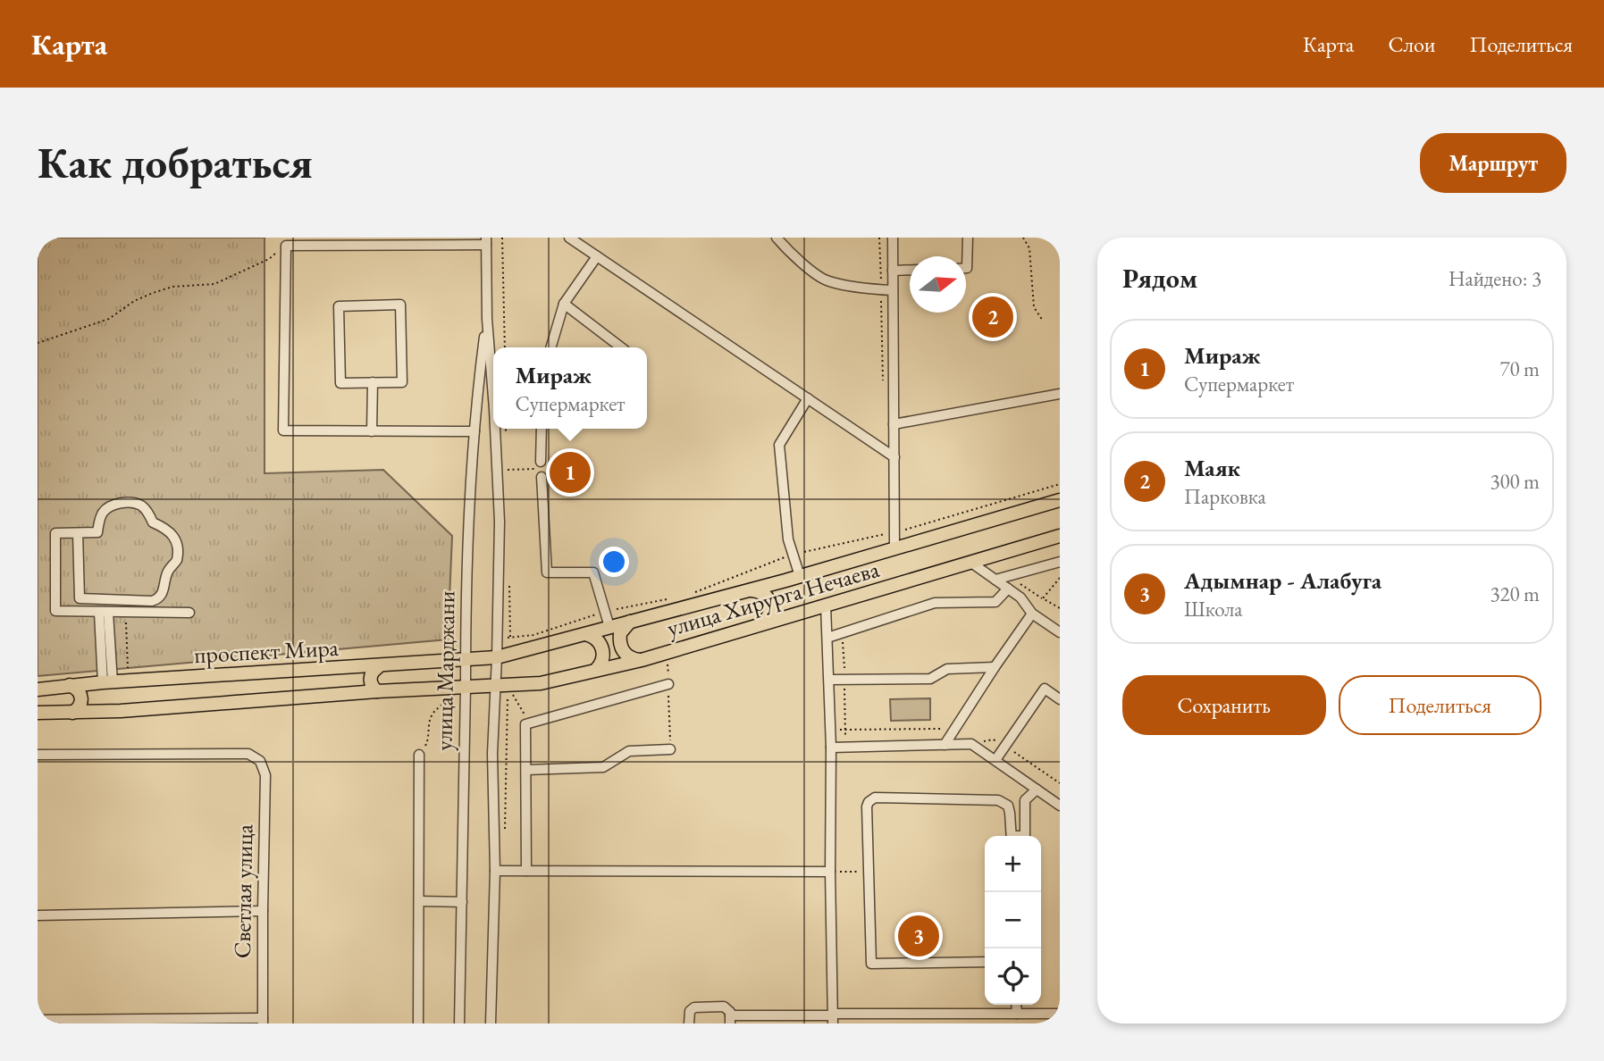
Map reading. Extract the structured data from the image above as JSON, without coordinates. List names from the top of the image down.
{
  "streets": {
    "main road": ["улица Хирурга Нечаева", "проспект Мира"],
    "street": ["улица Марджани", "Светлая улица"]
  },
  "crossings": [
    ["улица Хирурга Нечаева", "проспект Мира"],
    ["улица Хирурга Нечаева", "улица Марджани"],
    ["проспект Мира", "улица Марджани"]
  ],
  "north": "right",
  "page": {
    "header": "Карта",
    "nav": ["Карта", "Слои", "Поделиться"],
    "buttons": [
      "Маршрут",
      ["Сохранить", "Поделиться"]
    ],
    "title": "Как добраться",
    "heading": ["Рядом", "Найдено: 3"],
    "pins": ["2", "1", "3"],
    "list": [
      {
        "mark": "1",
        "name": "Мираж",
        "note": "Супермаркет",
        "value": "70 m"
      },
      {
        "mark": "2",
        "name": "Маяк",
        "note": "Парковка",
        "value": "300 m"
      },
      {
        "mark": "3",
        "name": "Адымнар - Алабуга",
        "note": "Школа",
        "value": "320 m"
      }
    ],
    "popup": ["Мираж", "Супермаркет"],
    "map_buttons": ["+", "−"]
  }
}
